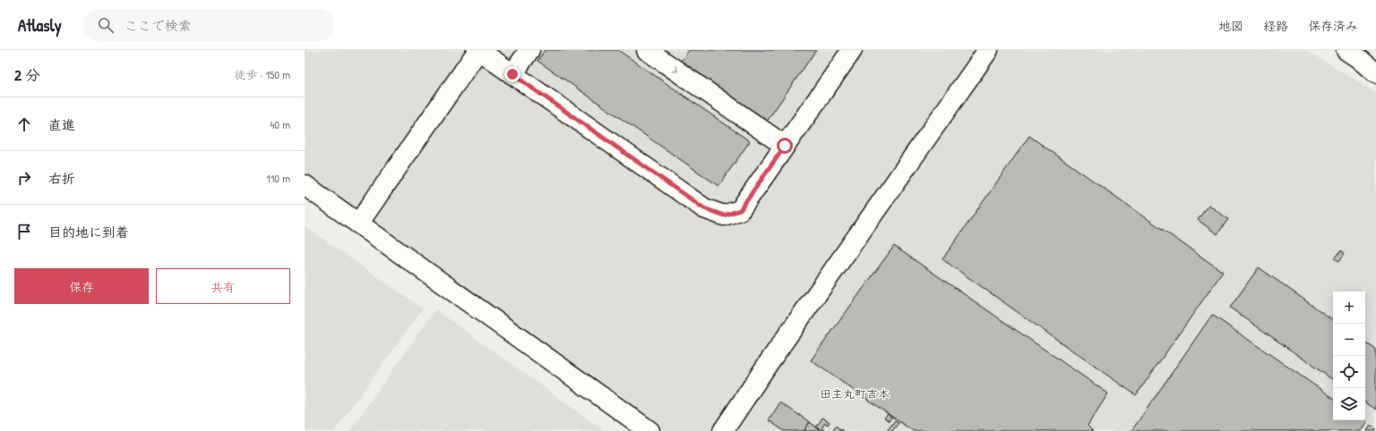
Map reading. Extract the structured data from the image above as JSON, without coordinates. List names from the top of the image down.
{
  "districts": ["田主丸町吉本"],
  "page": {
    "header": "Atlasly",
    "search": "ここで検索",
    "nav": ["地図", "経路", "保存済み"],
    "heading": ["2 分", "徒歩 · 150 m"],
    "list": [
      ["直進", "40 m"],
      ["右折", "110 m"],
      "目的地に到着"
    ],
    "buttons": ["保存", "共有"],
    "map_buttons": ["+", "−"]
  }
}
